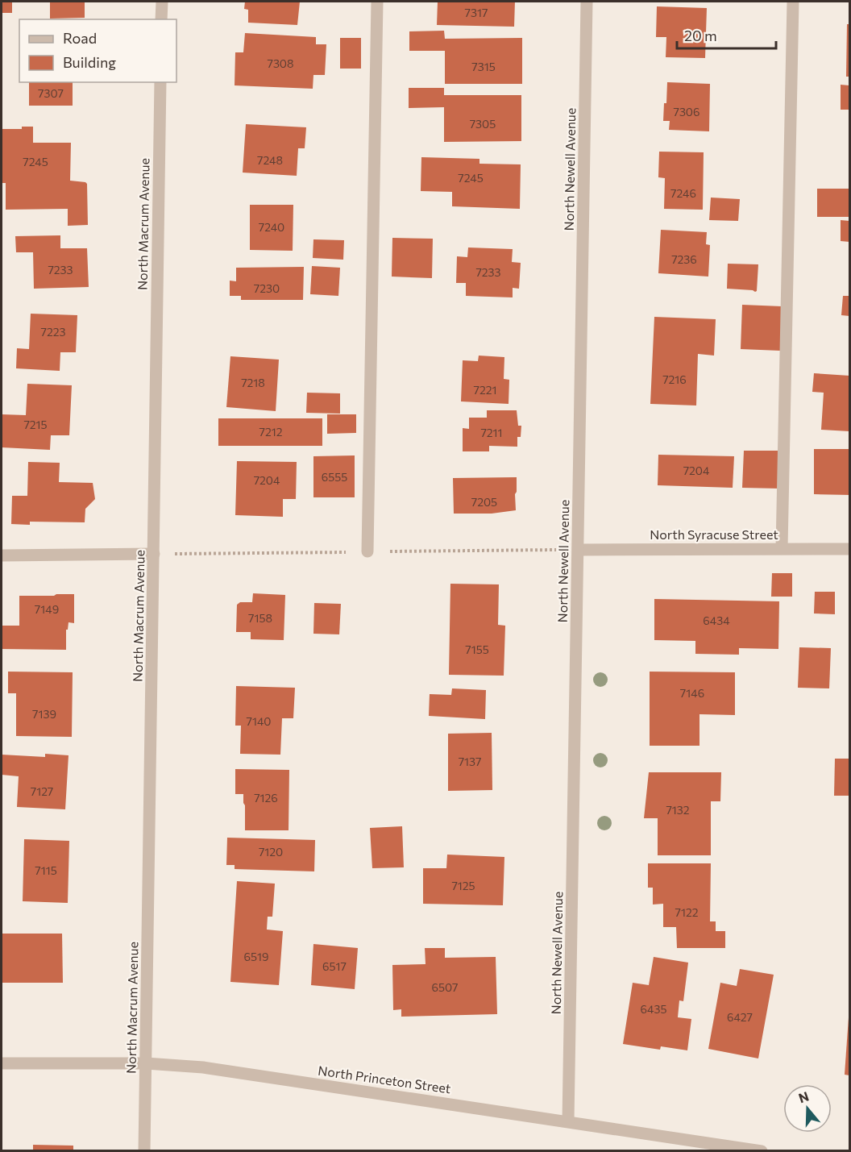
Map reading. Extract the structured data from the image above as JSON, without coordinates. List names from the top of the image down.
{
  "streets": {
    "street": [
      "North Newell Avenue",
      "North Macrum Avenue",
      "North Syracuse Street",
      "North Princeton Street"
    ]
  },
  "crossings": [
    ["North Newell Avenue", "North Syracuse Street"],
    ["North Newell Avenue", "North Princeton Street"],
    ["North Macrum Avenue", "North Princeton Street"]
  ],
  "house_numbers": [
    "7317",
    "7308",
    "7315",
    "7307",
    "7306",
    "7305",
    "7248",
    "7245",
    "7245",
    "7246",
    "7240",
    "7236",
    "7233",
    "7233",
    "7230",
    "7223",
    "7216",
    "7218",
    "7221",
    "7215",
    "7212",
    "7211",
    "7204",
    "6555",
    "7204",
    "7205",
    "7149",
    "7158",
    "6434",
    "7155",
    "7146",
    "7139",
    "7140",
    "7137",
    "7127",
    "7126",
    "7132",
    "7120",
    "7115",
    "7125",
    "7122",
    "6519",
    "6517",
    "6507",
    "6435",
    "6427"
  ],
  "legend": ["Road", "Building"],
  "scale_bar": "20 m",
  "north": "top"
}
